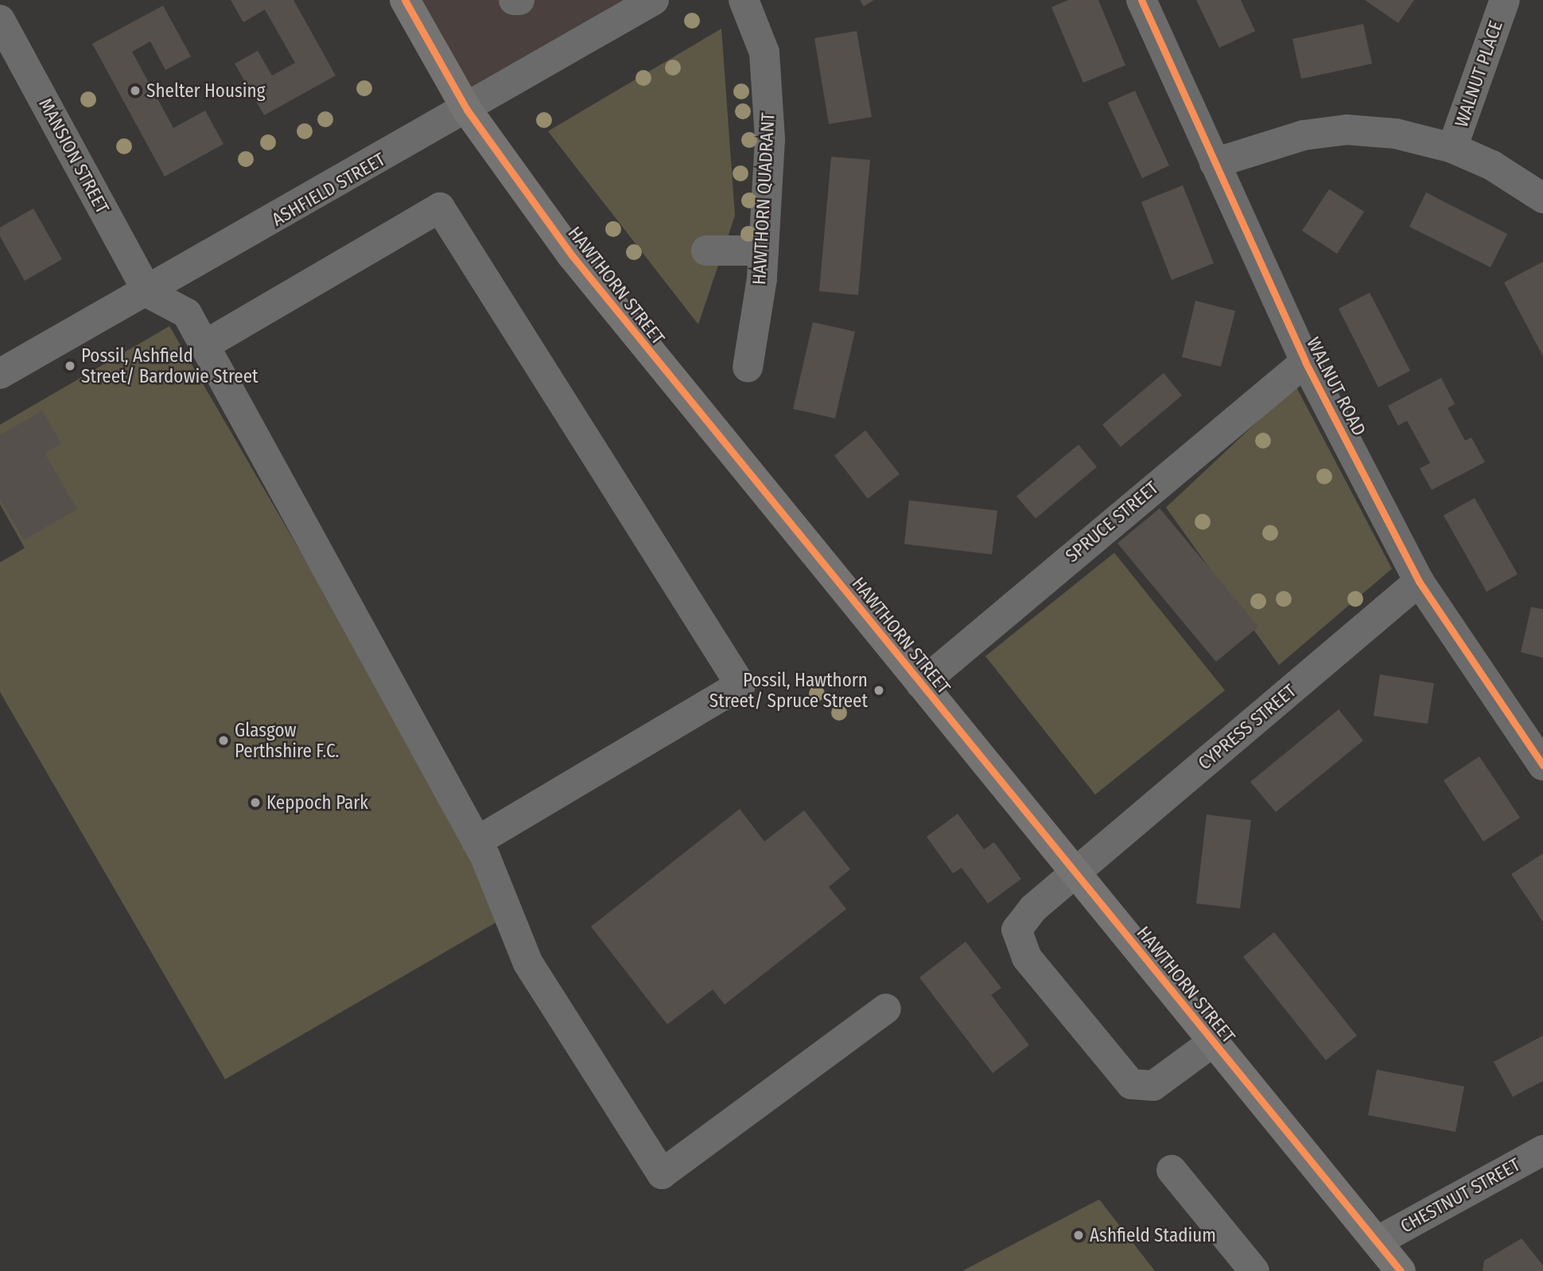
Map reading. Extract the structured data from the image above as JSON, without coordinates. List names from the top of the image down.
{
  "streets": {
    "main road": ["HAWTHORN STREET"],
    "street": [
      "WALNUT PLACE",
      "MANSION STREET",
      "ASHFIELD STREET",
      "HAWTHORN QUADRANT",
      "WALNUT ROAD",
      "SPRUCE STREET",
      "CYPRESS STREET",
      "CHESTNUT STREET"
    ]
  },
  "crossings": [
    ["MANSION STREET", "ASHFIELD STREET"],
    ["ASHFIELD STREET", "HAWTHORN STREET"],
    ["HAWTHORN STREET", "SPRUCE STREET"],
    ["HAWTHORN STREET", "CYPRESS STREET"],
    ["HAWTHORN STREET", "CHESTNUT STREET"],
    ["WALNUT ROAD", "SPRUCE STREET"],
    ["WALNUT ROAD", "CYPRESS STREET"]
  ],
  "places": [
    "Shelter Housing",
    "Possil, Ashfield Street/ Bardowie Street",
    "Possil, Hawthorn Street/ Spruce Street",
    "Glasgow Perthshire F.C.",
    "Keppoch Park",
    "Ashfield Stadium"
  ]
}
